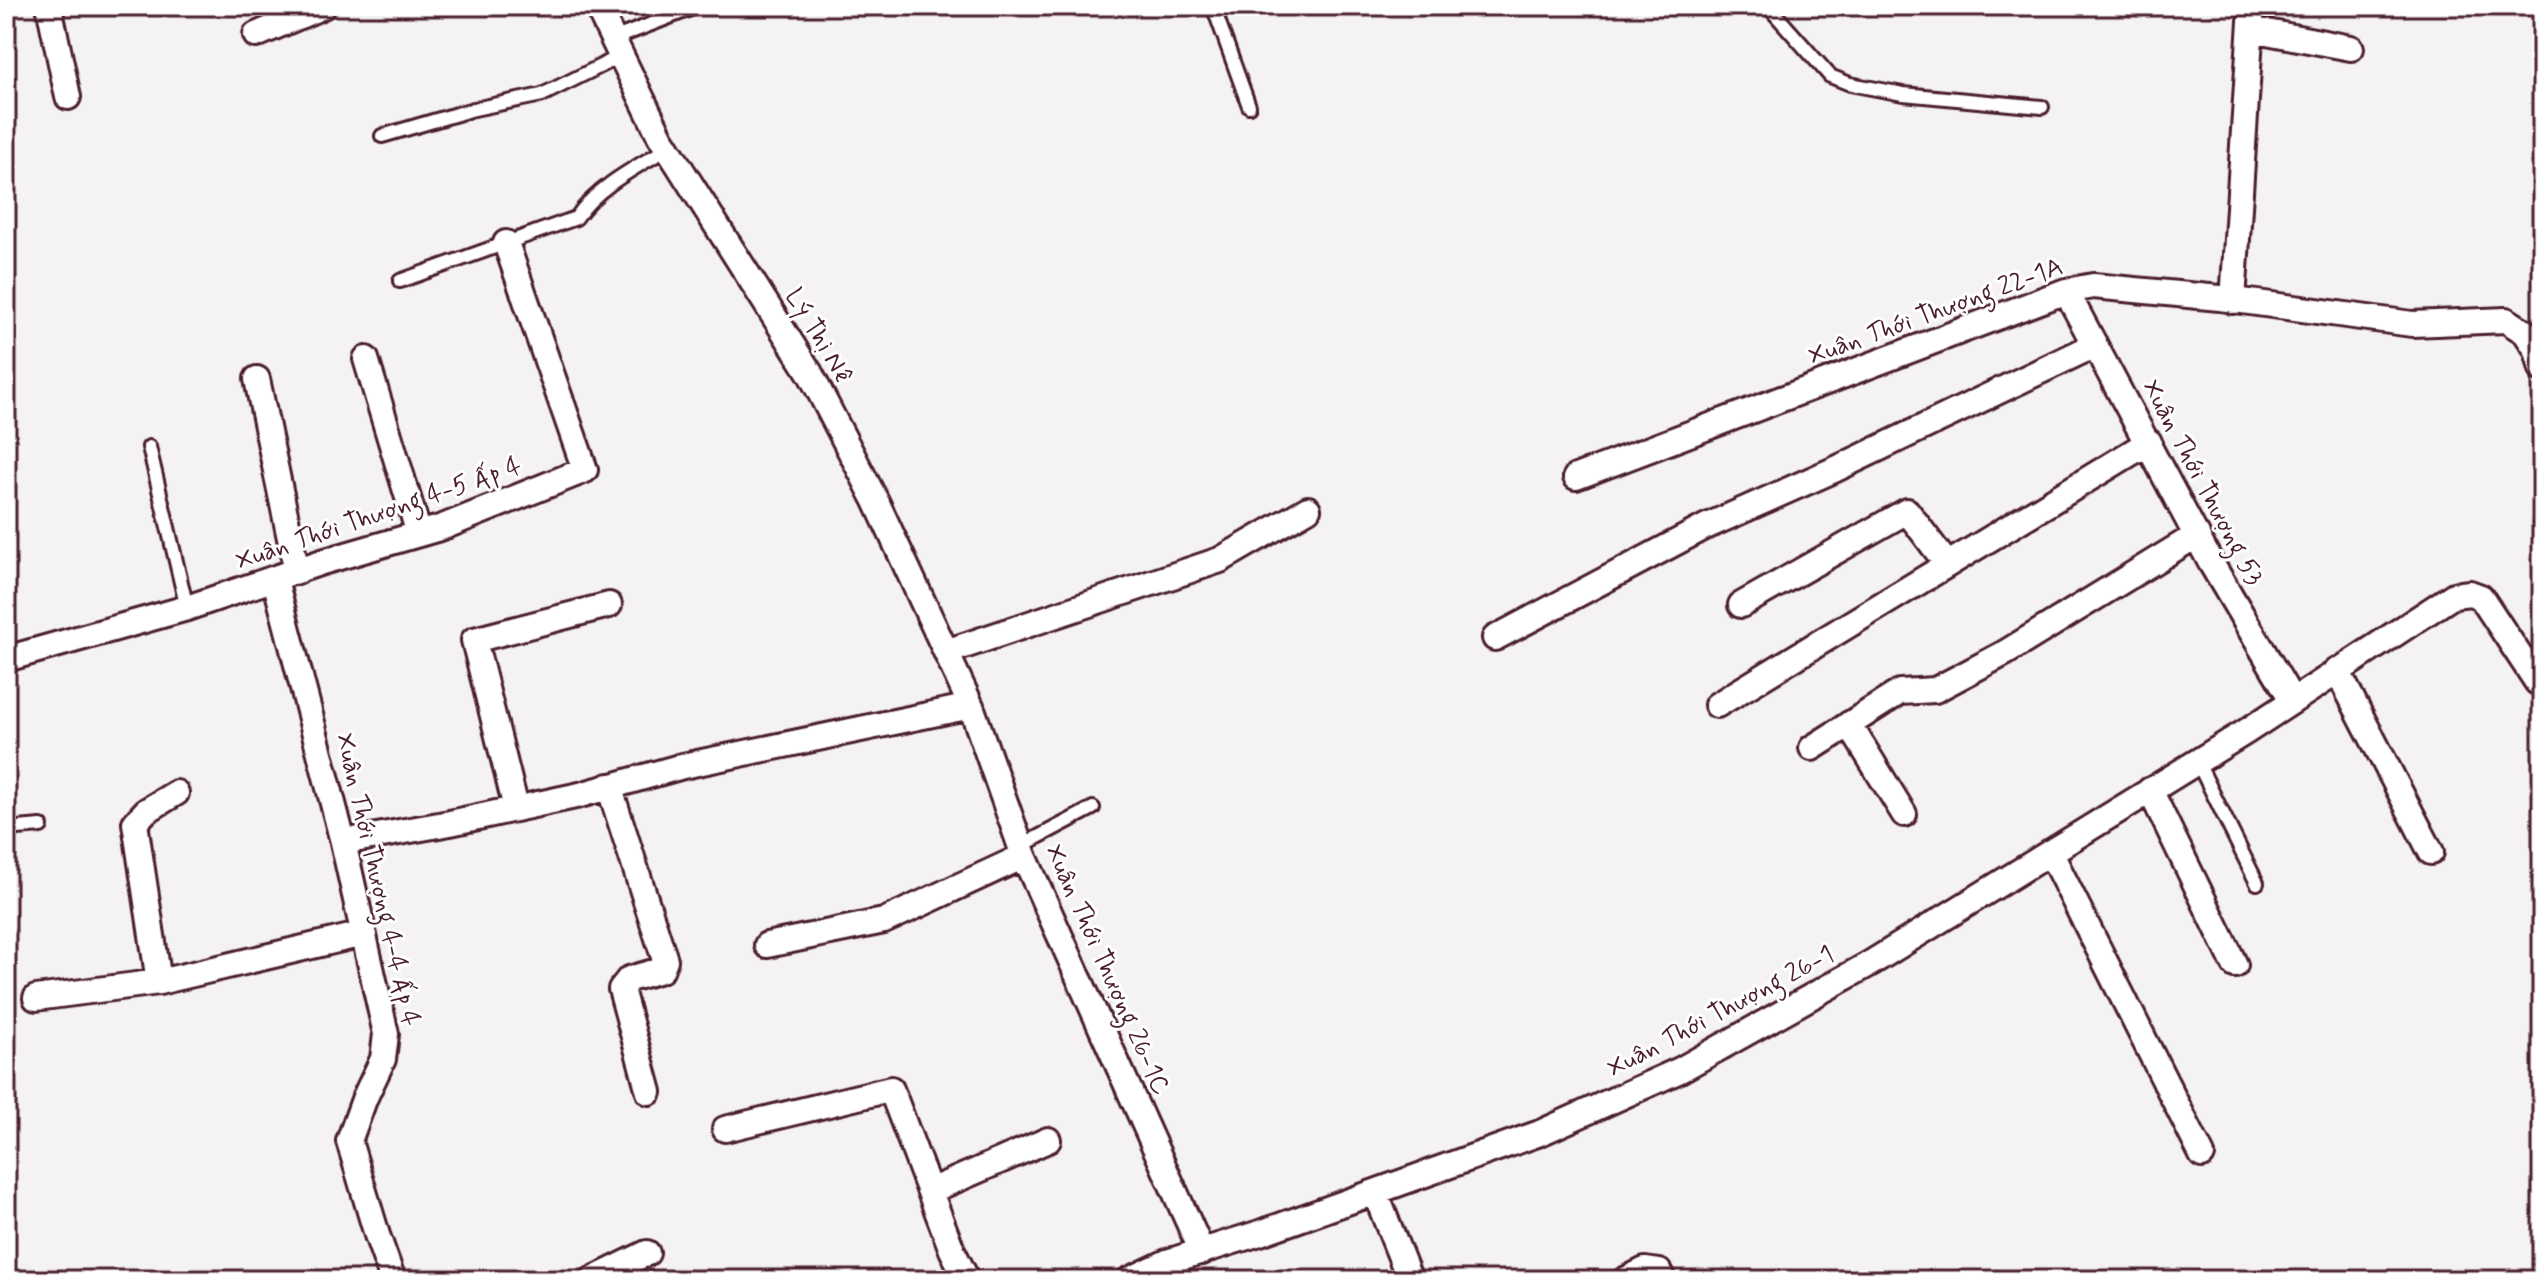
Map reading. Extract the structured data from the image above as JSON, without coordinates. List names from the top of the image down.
{
  "streets": {
    "street": [
      "Xuân Thới Thượng 22-1A",
      "Lý Thị Nê",
      "Xuân Thới Thượng 53",
      "Xuân Thới Thượng 4-5 Ấp 4",
      "Xuân Thới Thượng 4-4 Ấp 4",
      "Xuân Thới Thượng 26-1C",
      "Xuân Thới Thượng 26-1"
    ]
  },
  "crossings": [
    ["Xuân Thới Thượng 22-1A", "Xuân Thới Thượng 53"],
    ["Lý Thị Nê", "Xuân Thới Thượng 26-1C"],
    ["Xuân Thới Thượng 53", "Xuân Thới Thượng 26-1"],
    ["Xuân Thới Thượng 4-5 Ấp 4", "Xuân Thới Thượng 4-4 Ấp 4"],
    ["Xuân Thới Thượng 26-1C", "Xuân Thới Thượng 26-1"]
  ]
}
